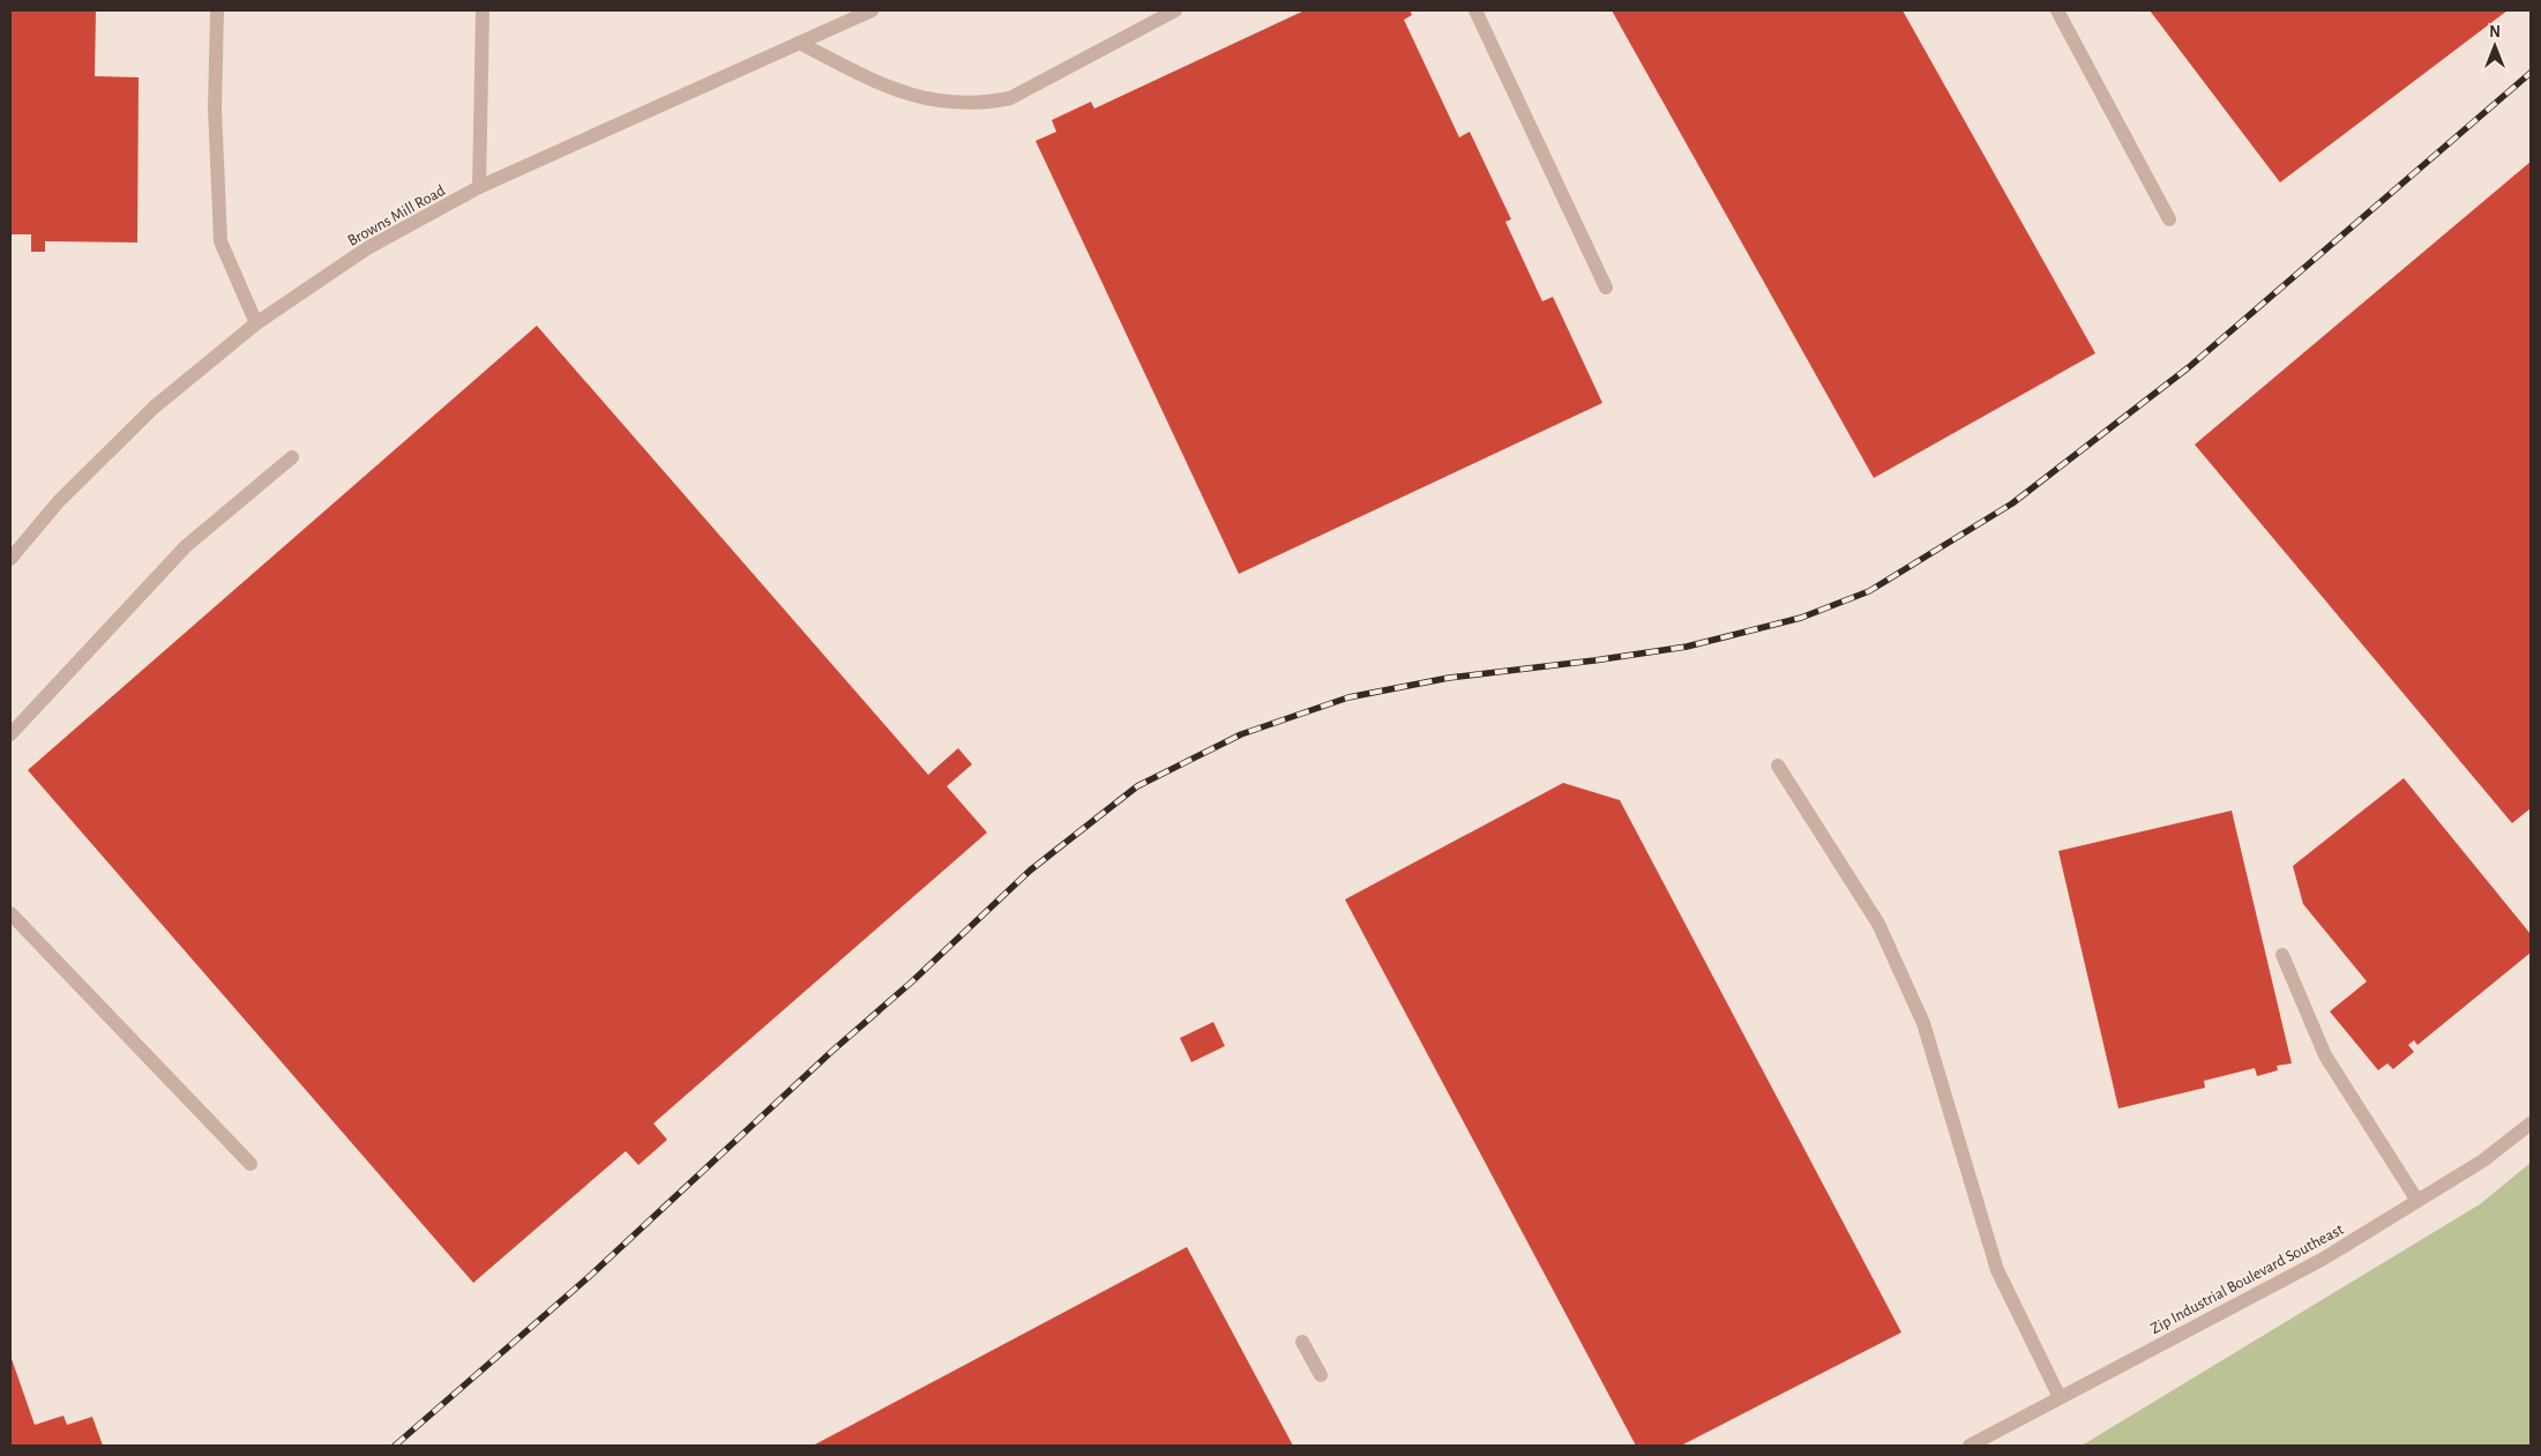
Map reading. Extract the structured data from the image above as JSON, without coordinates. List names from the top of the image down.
{
  "streets": {
    "street": ["Browns Mill Road", "Zip Industrial Boulevard Southeast"]
  },
  "north": "top"
}
